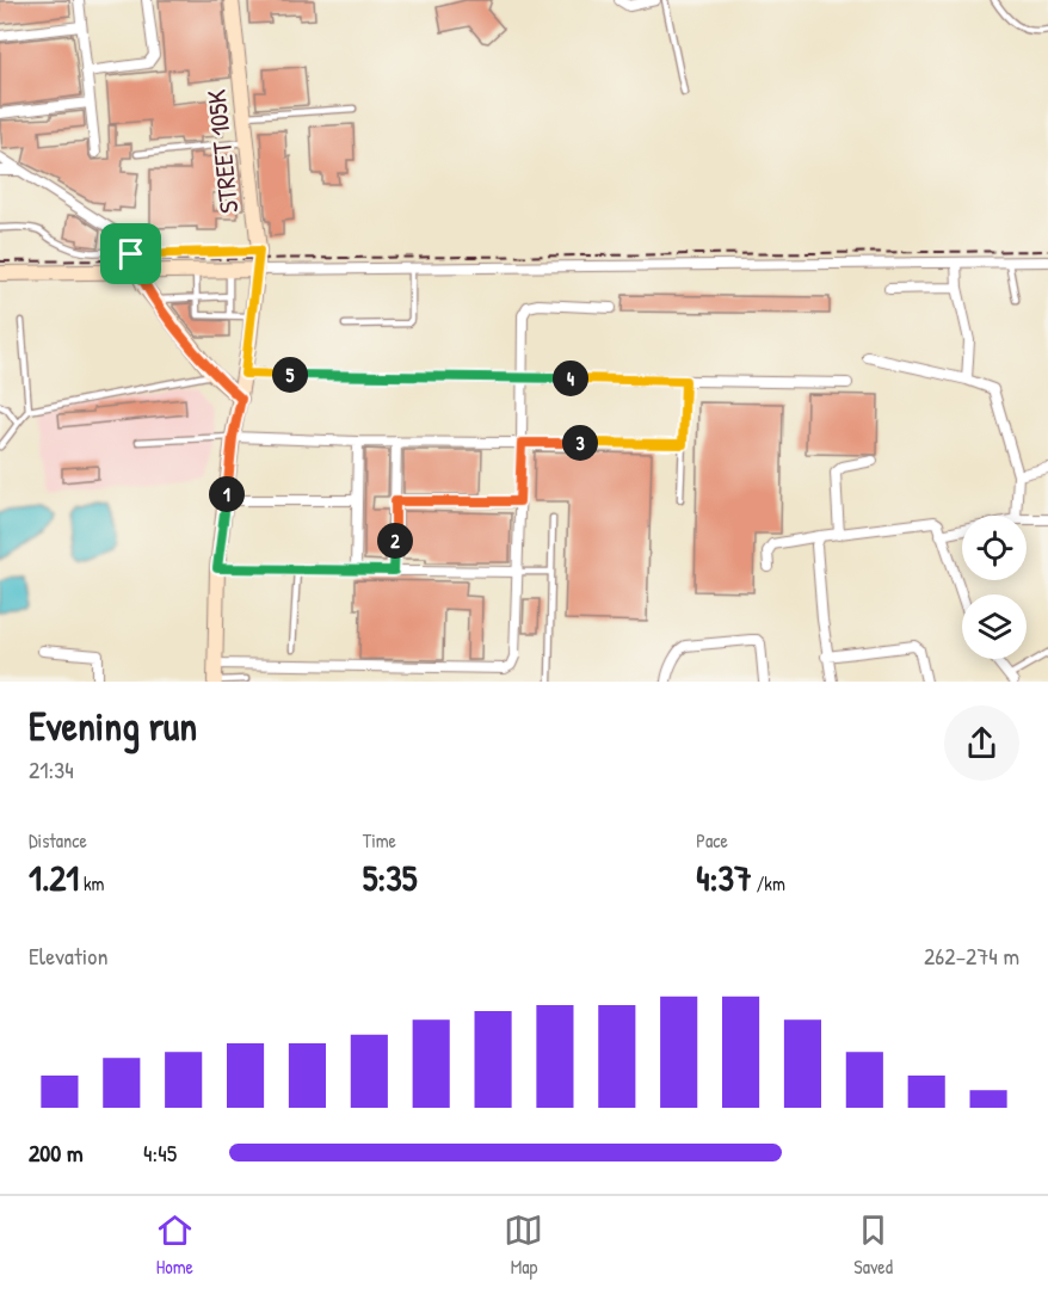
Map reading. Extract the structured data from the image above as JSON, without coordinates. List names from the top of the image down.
{
  "streets": {
    "main road": ["STREET 105K"]
  },
  "page": {
    "pins": [
      "5",
      "4",
      "3",
      "1",
      "2"
    ],
    "heading": ["Evening run", "21:34"],
    "stats": [
      ["Distance", "1.21 km"],
      ["Time", "5:35"],
      ["Pace", "4:37 /km"]
    ],
    "chart": ["Elevation", "262–274 m"],
    "list": [
      {
        "name": "200 m",
        "note": "4:45"
      }
    ],
    "tabs": ["Home", "Map", "Saved"]
  }
}
